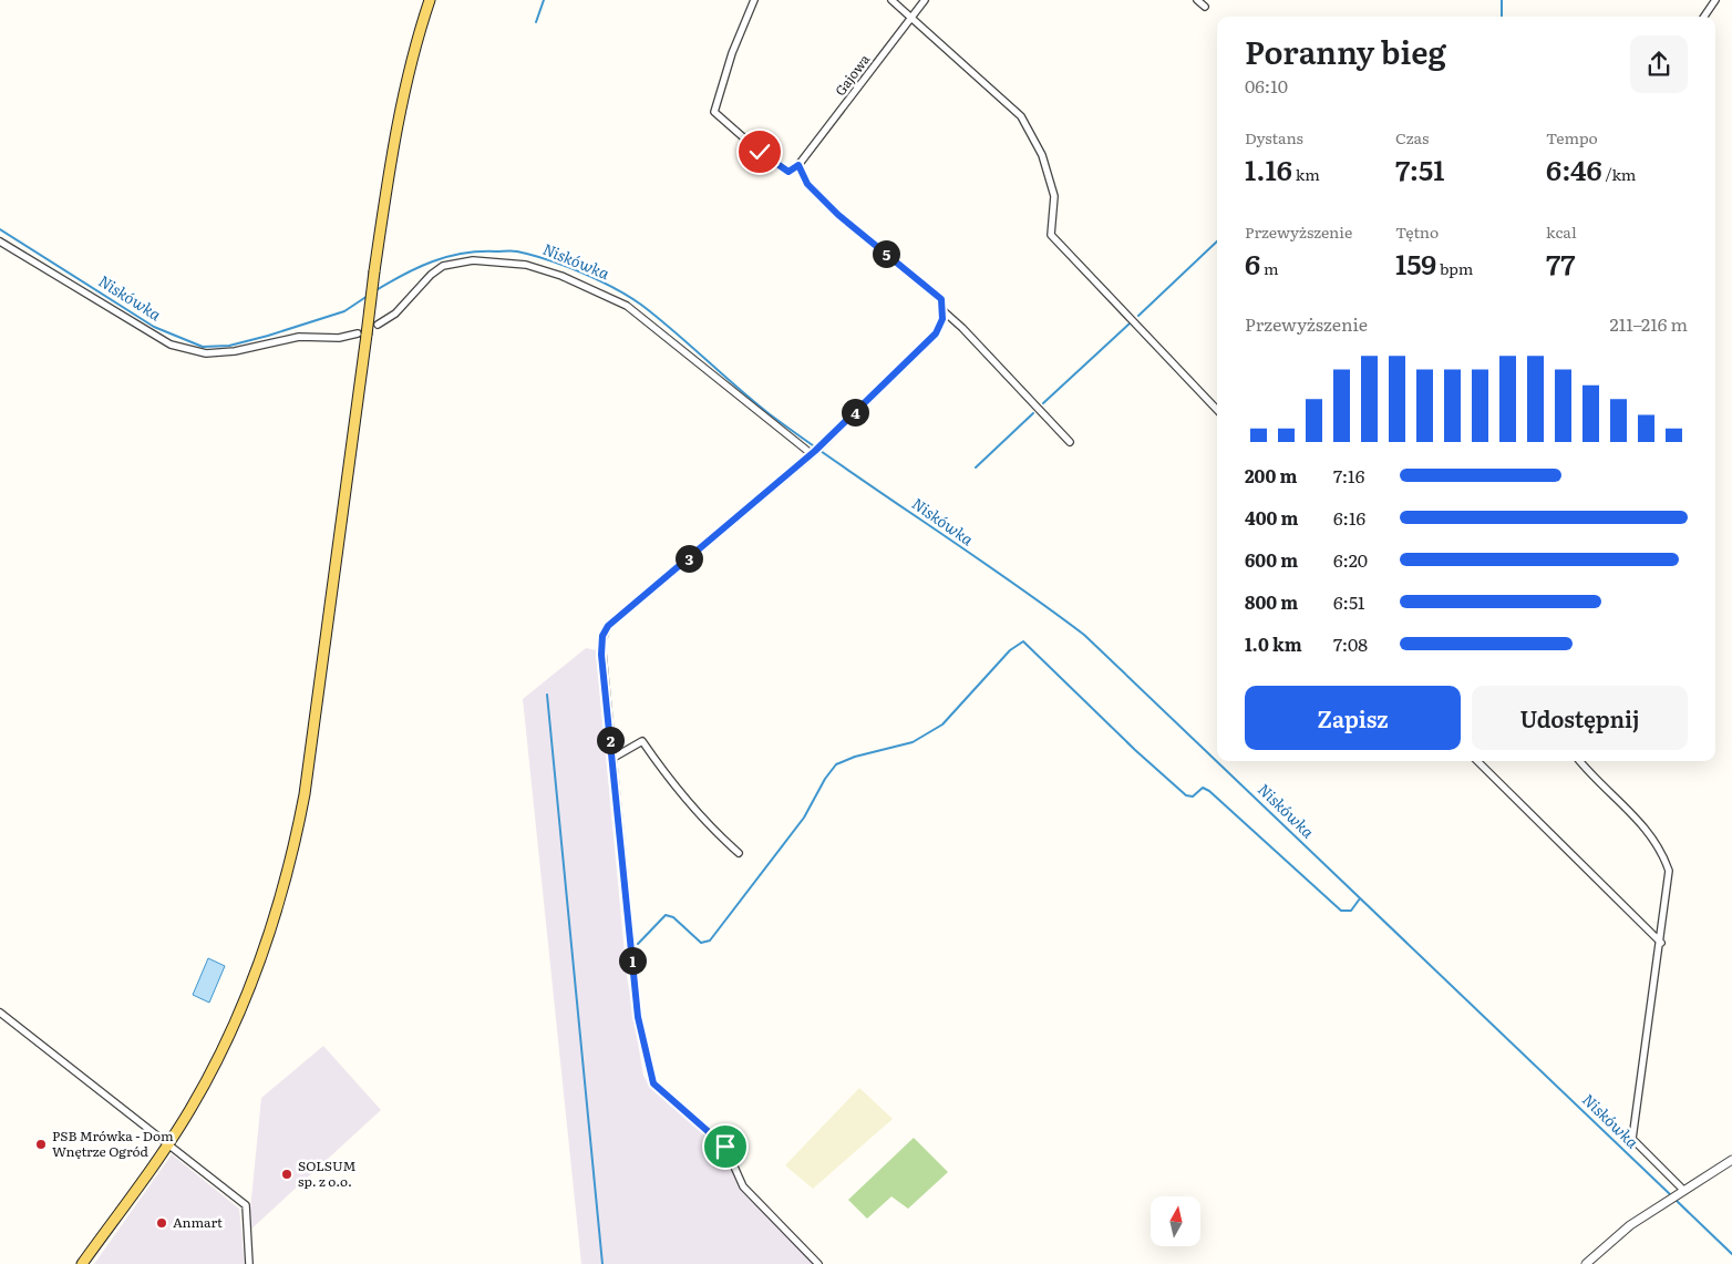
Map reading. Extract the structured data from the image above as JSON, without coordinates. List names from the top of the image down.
{
  "streets": {
    "street": ["Gajowa"]
  },
  "water": ["Niskówka"],
  "places": ["PSB Mrówka - Dom Wnętrze Ogród", "SOLSUM sp. z o.o.", "Anmart"],
  "north": "top",
  "page": {
    "heading": ["Poranny bieg", "06:10"],
    "stats": [
      ["Dystans", "1.16 km"],
      ["Czas", "7:51"],
      ["Tempo", "6:46 /km"],
      ["Przewyższenie", "6 m"],
      ["Tętno", "159 bpm"],
      ["kcal", "77"]
    ],
    "pins": [
      "5",
      "4",
      "3",
      "2",
      "1"
    ],
    "chart": ["Przewyższenie", "211–216 m"],
    "list": [
      {
        "name": "200 m",
        "note": "7:16"
      },
      {
        "name": "400 m",
        "note": "6:16"
      },
      {
        "name": "600 m",
        "note": "6:20"
      },
      {
        "name": "800 m",
        "note": "6:51"
      },
      {
        "name": "1.0 km",
        "note": "7:08"
      }
    ],
    "buttons": ["Zapisz", "Udostępnij"]
  }
}
